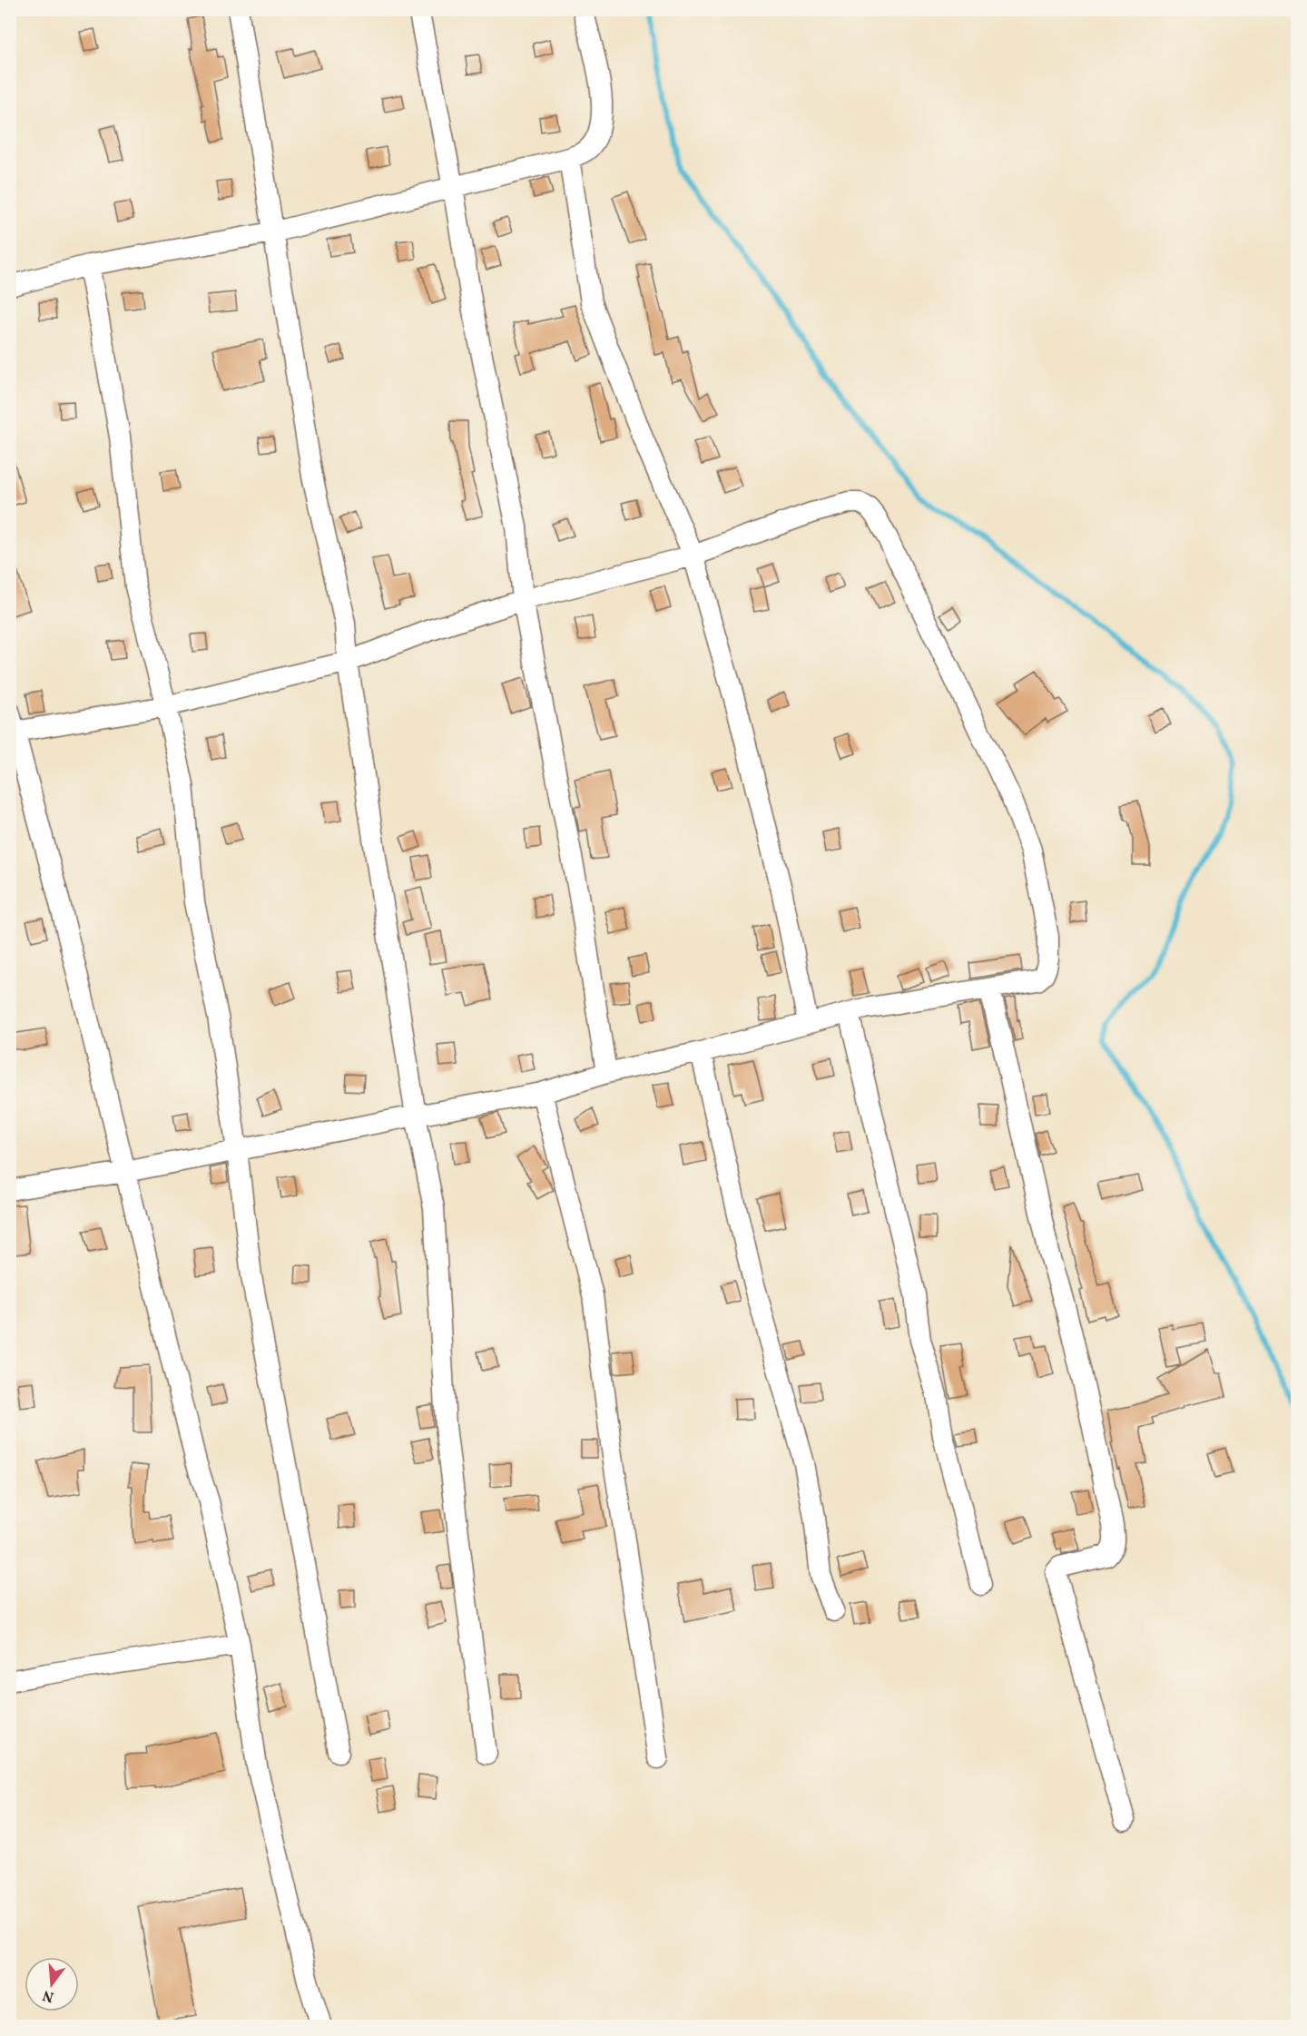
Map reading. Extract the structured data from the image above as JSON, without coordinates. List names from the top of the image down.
{
  "north": "bottom"
}
